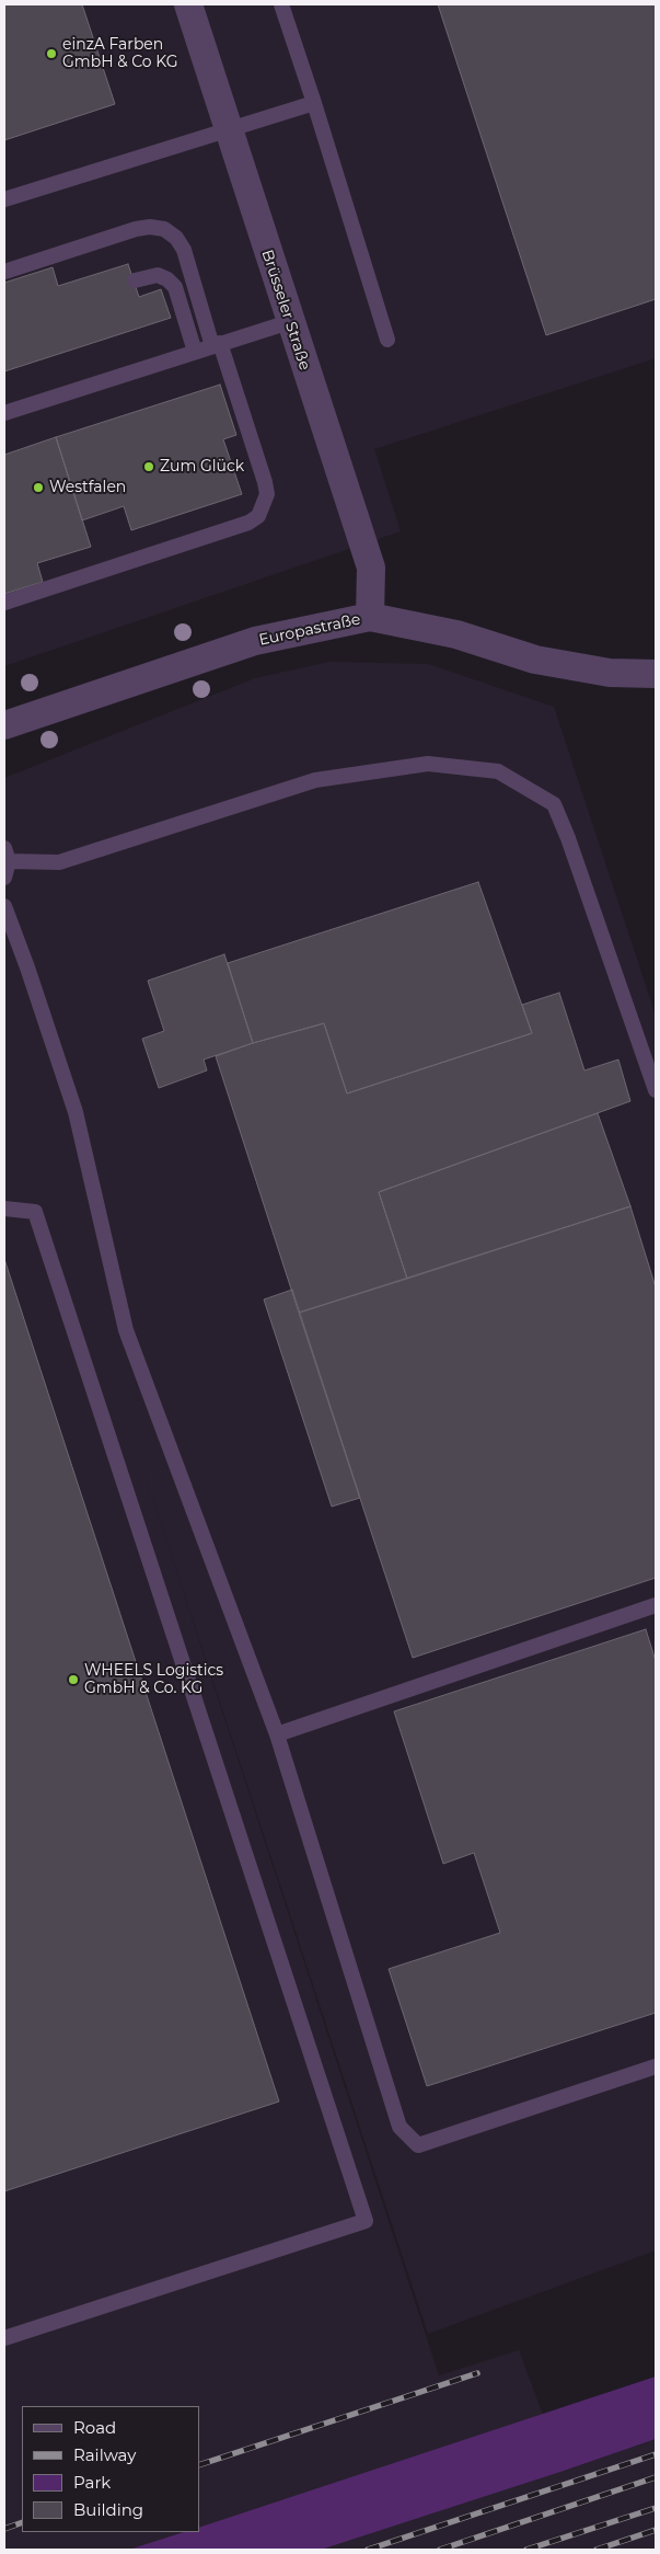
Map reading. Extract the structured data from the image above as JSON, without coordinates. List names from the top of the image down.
{
  "streets": {
    "street": ["Brüsseler Straße", "Europastraße"]
  },
  "crossings": [
    ["Brüsseler Straße", "Europastraße"]
  ],
  "places": [
    "einzA Farben GmbH & Co KG",
    "Zum Glück",
    "Westfalen",
    "WHEELS Logistics GmbH & Co. KG"
  ],
  "legend": [
    "Road",
    "Railway",
    "Park",
    "Building"
  ]
}
